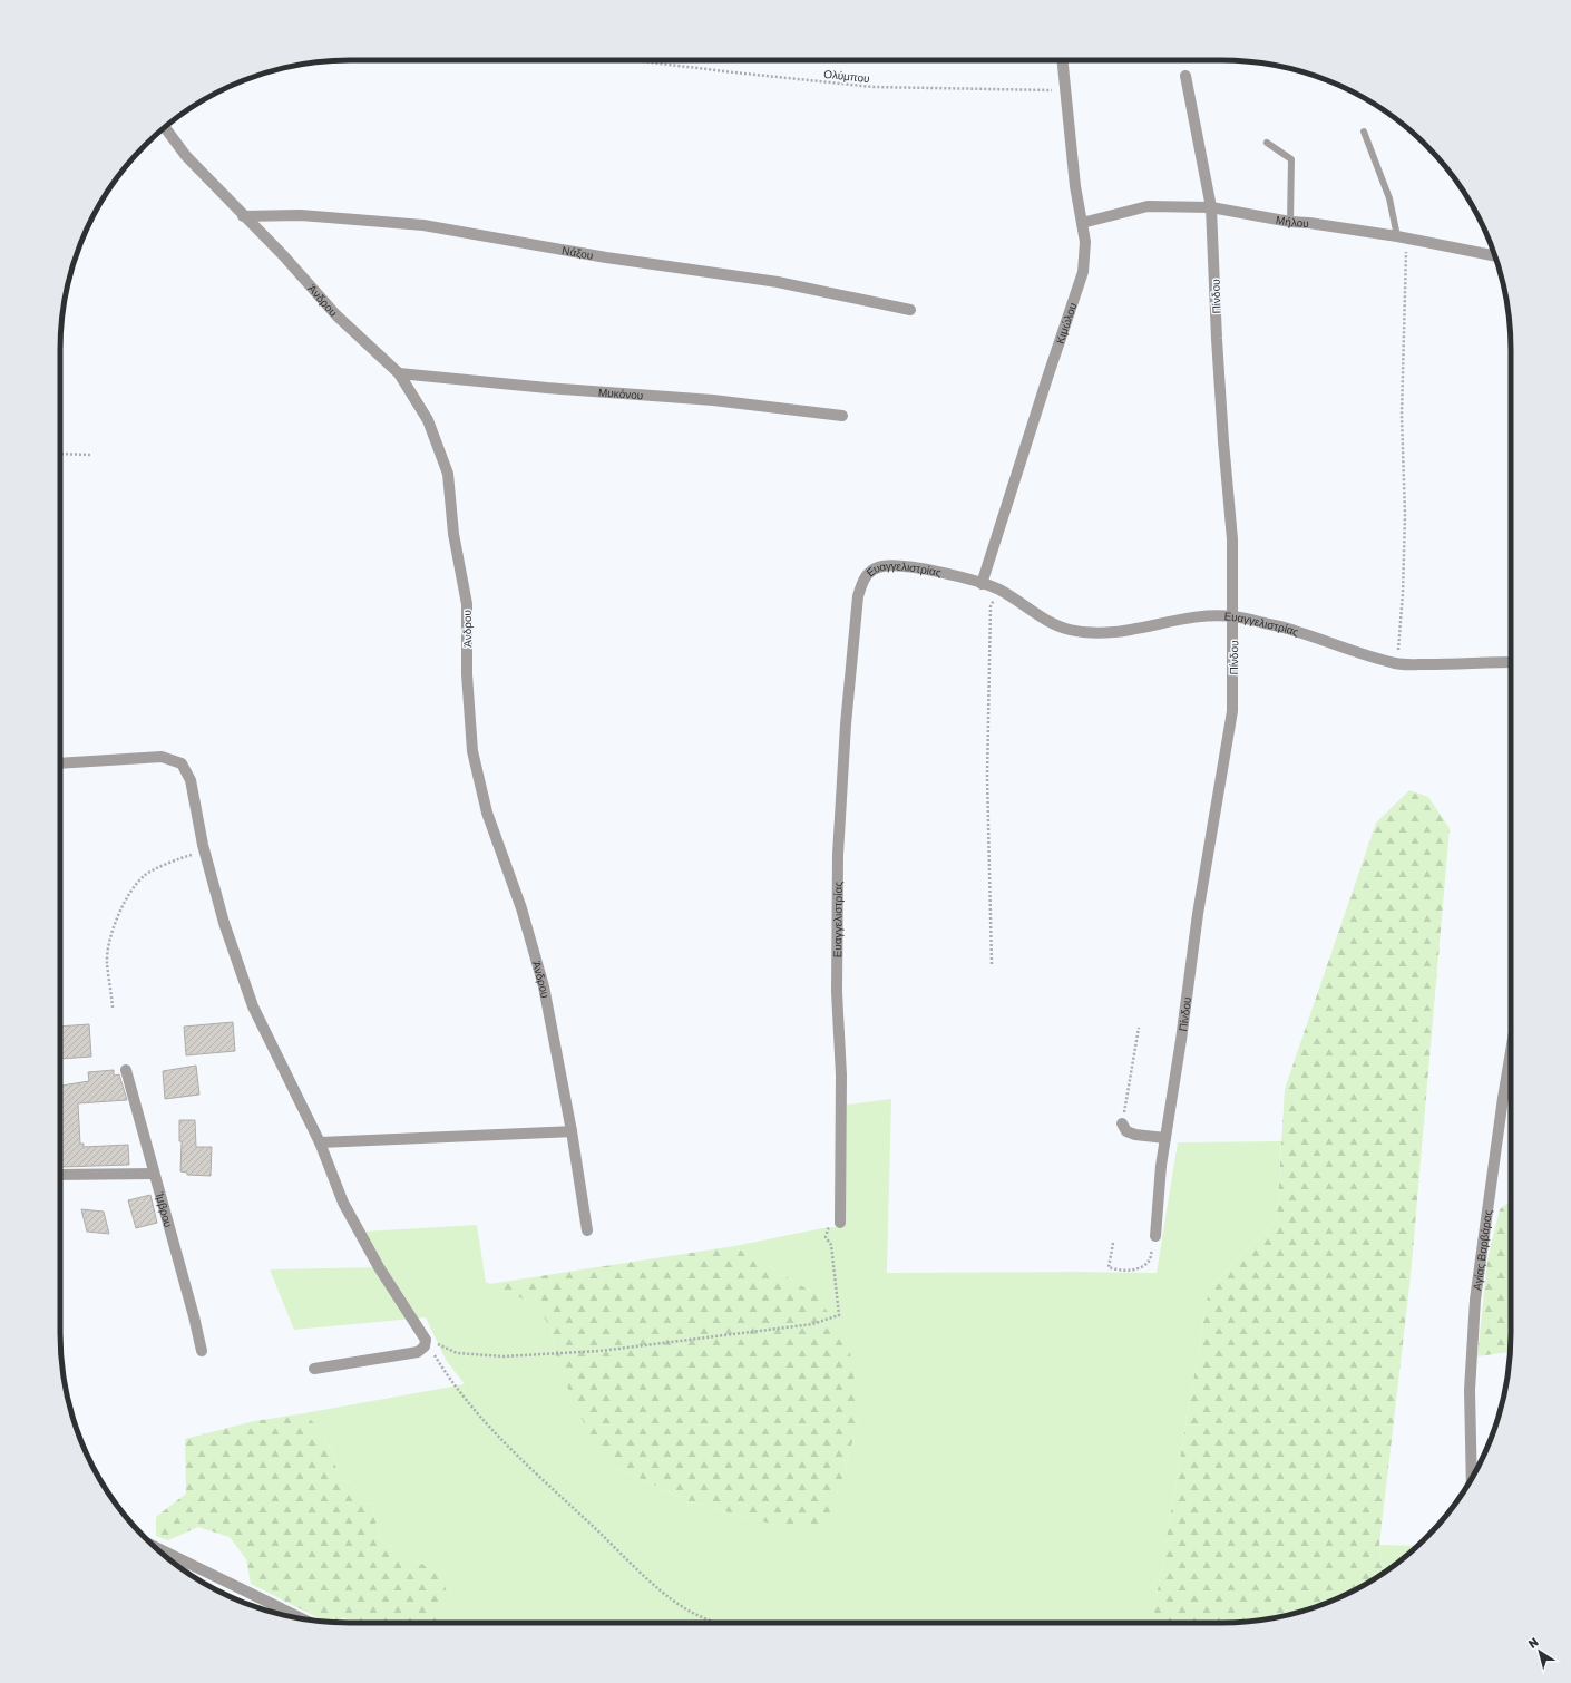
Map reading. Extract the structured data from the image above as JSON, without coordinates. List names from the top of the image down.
{
  "streets": {
    "street": [
      "Μήλου",
      "Νάξου",
      "Πίνδου",
      "Άνδρου",
      "Κιμώλου",
      "Μυκόνου",
      "Ευαγγελιστρίας",
      "Ίμβρου",
      "Αγίας Βαρβάρας"
    ],
    "path": ["Ολύμπου"]
  },
  "crossings": [
    ["Ολύμπου", "Κιμώλου"],
    ["Μήλου", "Πίνδου"],
    ["Μήλου", "Κιμώλου"],
    ["Νάξου", "Άνδρου"],
    ["Πίνδου", "Ευαγγελιστρίας"],
    ["Άνδρου", "Μυκόνου"],
    ["Κιμώλου", "Ευαγγελιστρίας"]
  ],
  "north": "top left"
}
